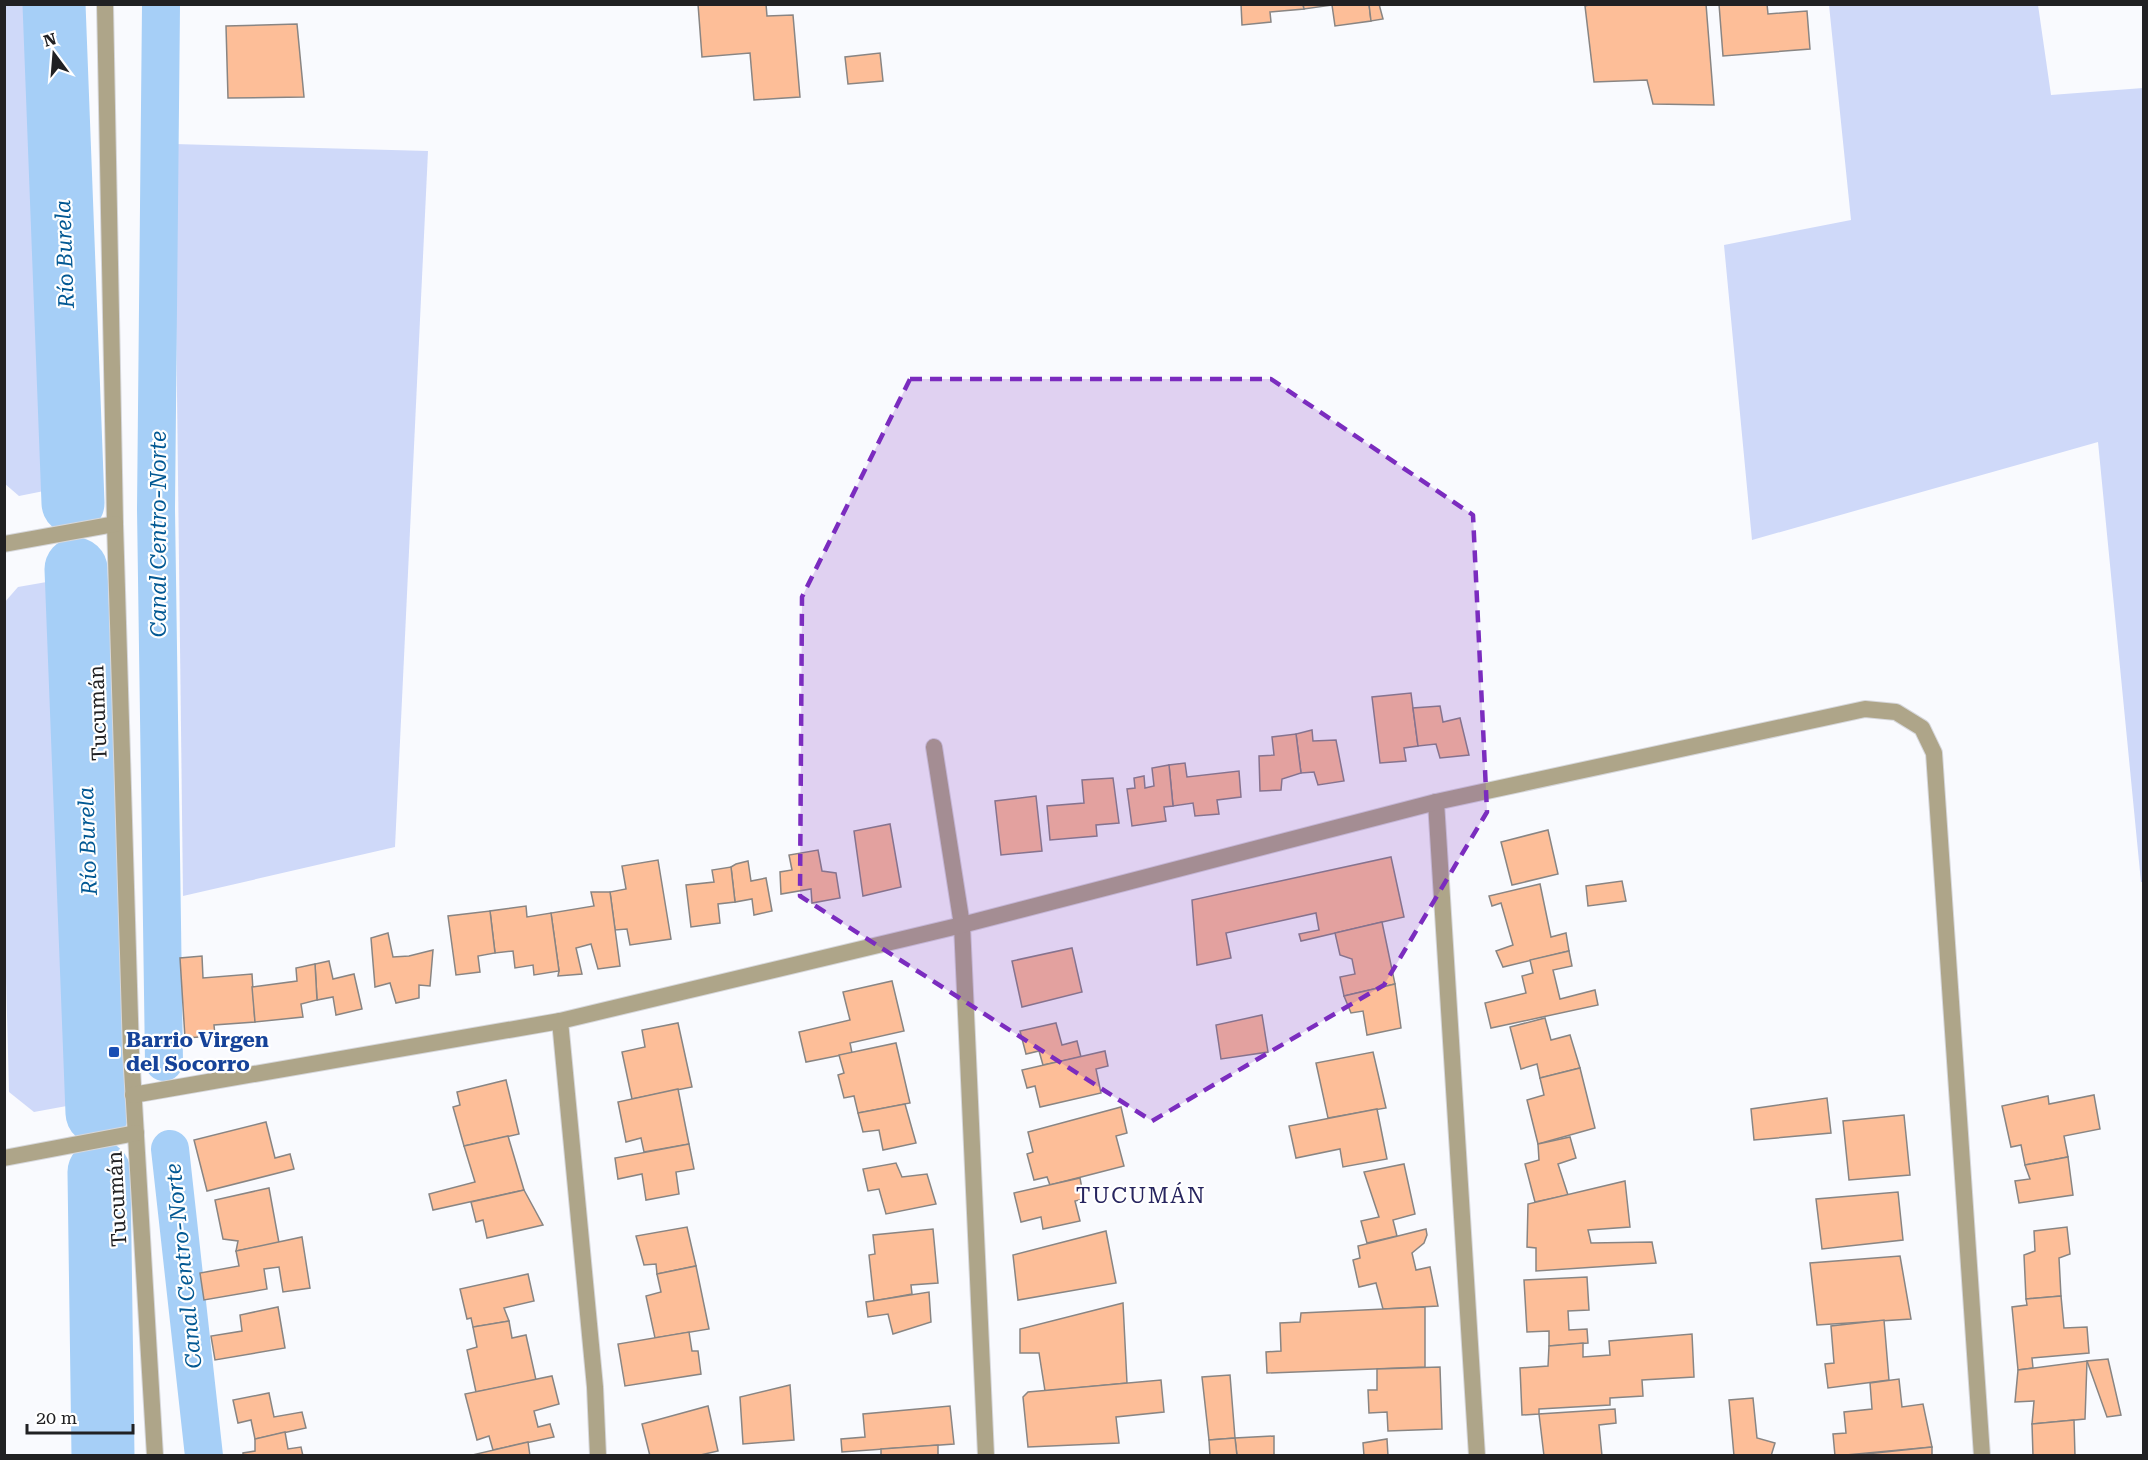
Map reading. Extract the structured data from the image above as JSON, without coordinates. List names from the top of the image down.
{
  "streets": {
    "street": ["Tucumán"]
  },
  "districts": ["TUCUMÁN"],
  "water": ["Río Burela", "Canal Centro-Norte"],
  "places": {
    "transit": ["Barrio Virgen del Socorro"]
  },
  "scale_bar": "20 m",
  "north": "top"
}
